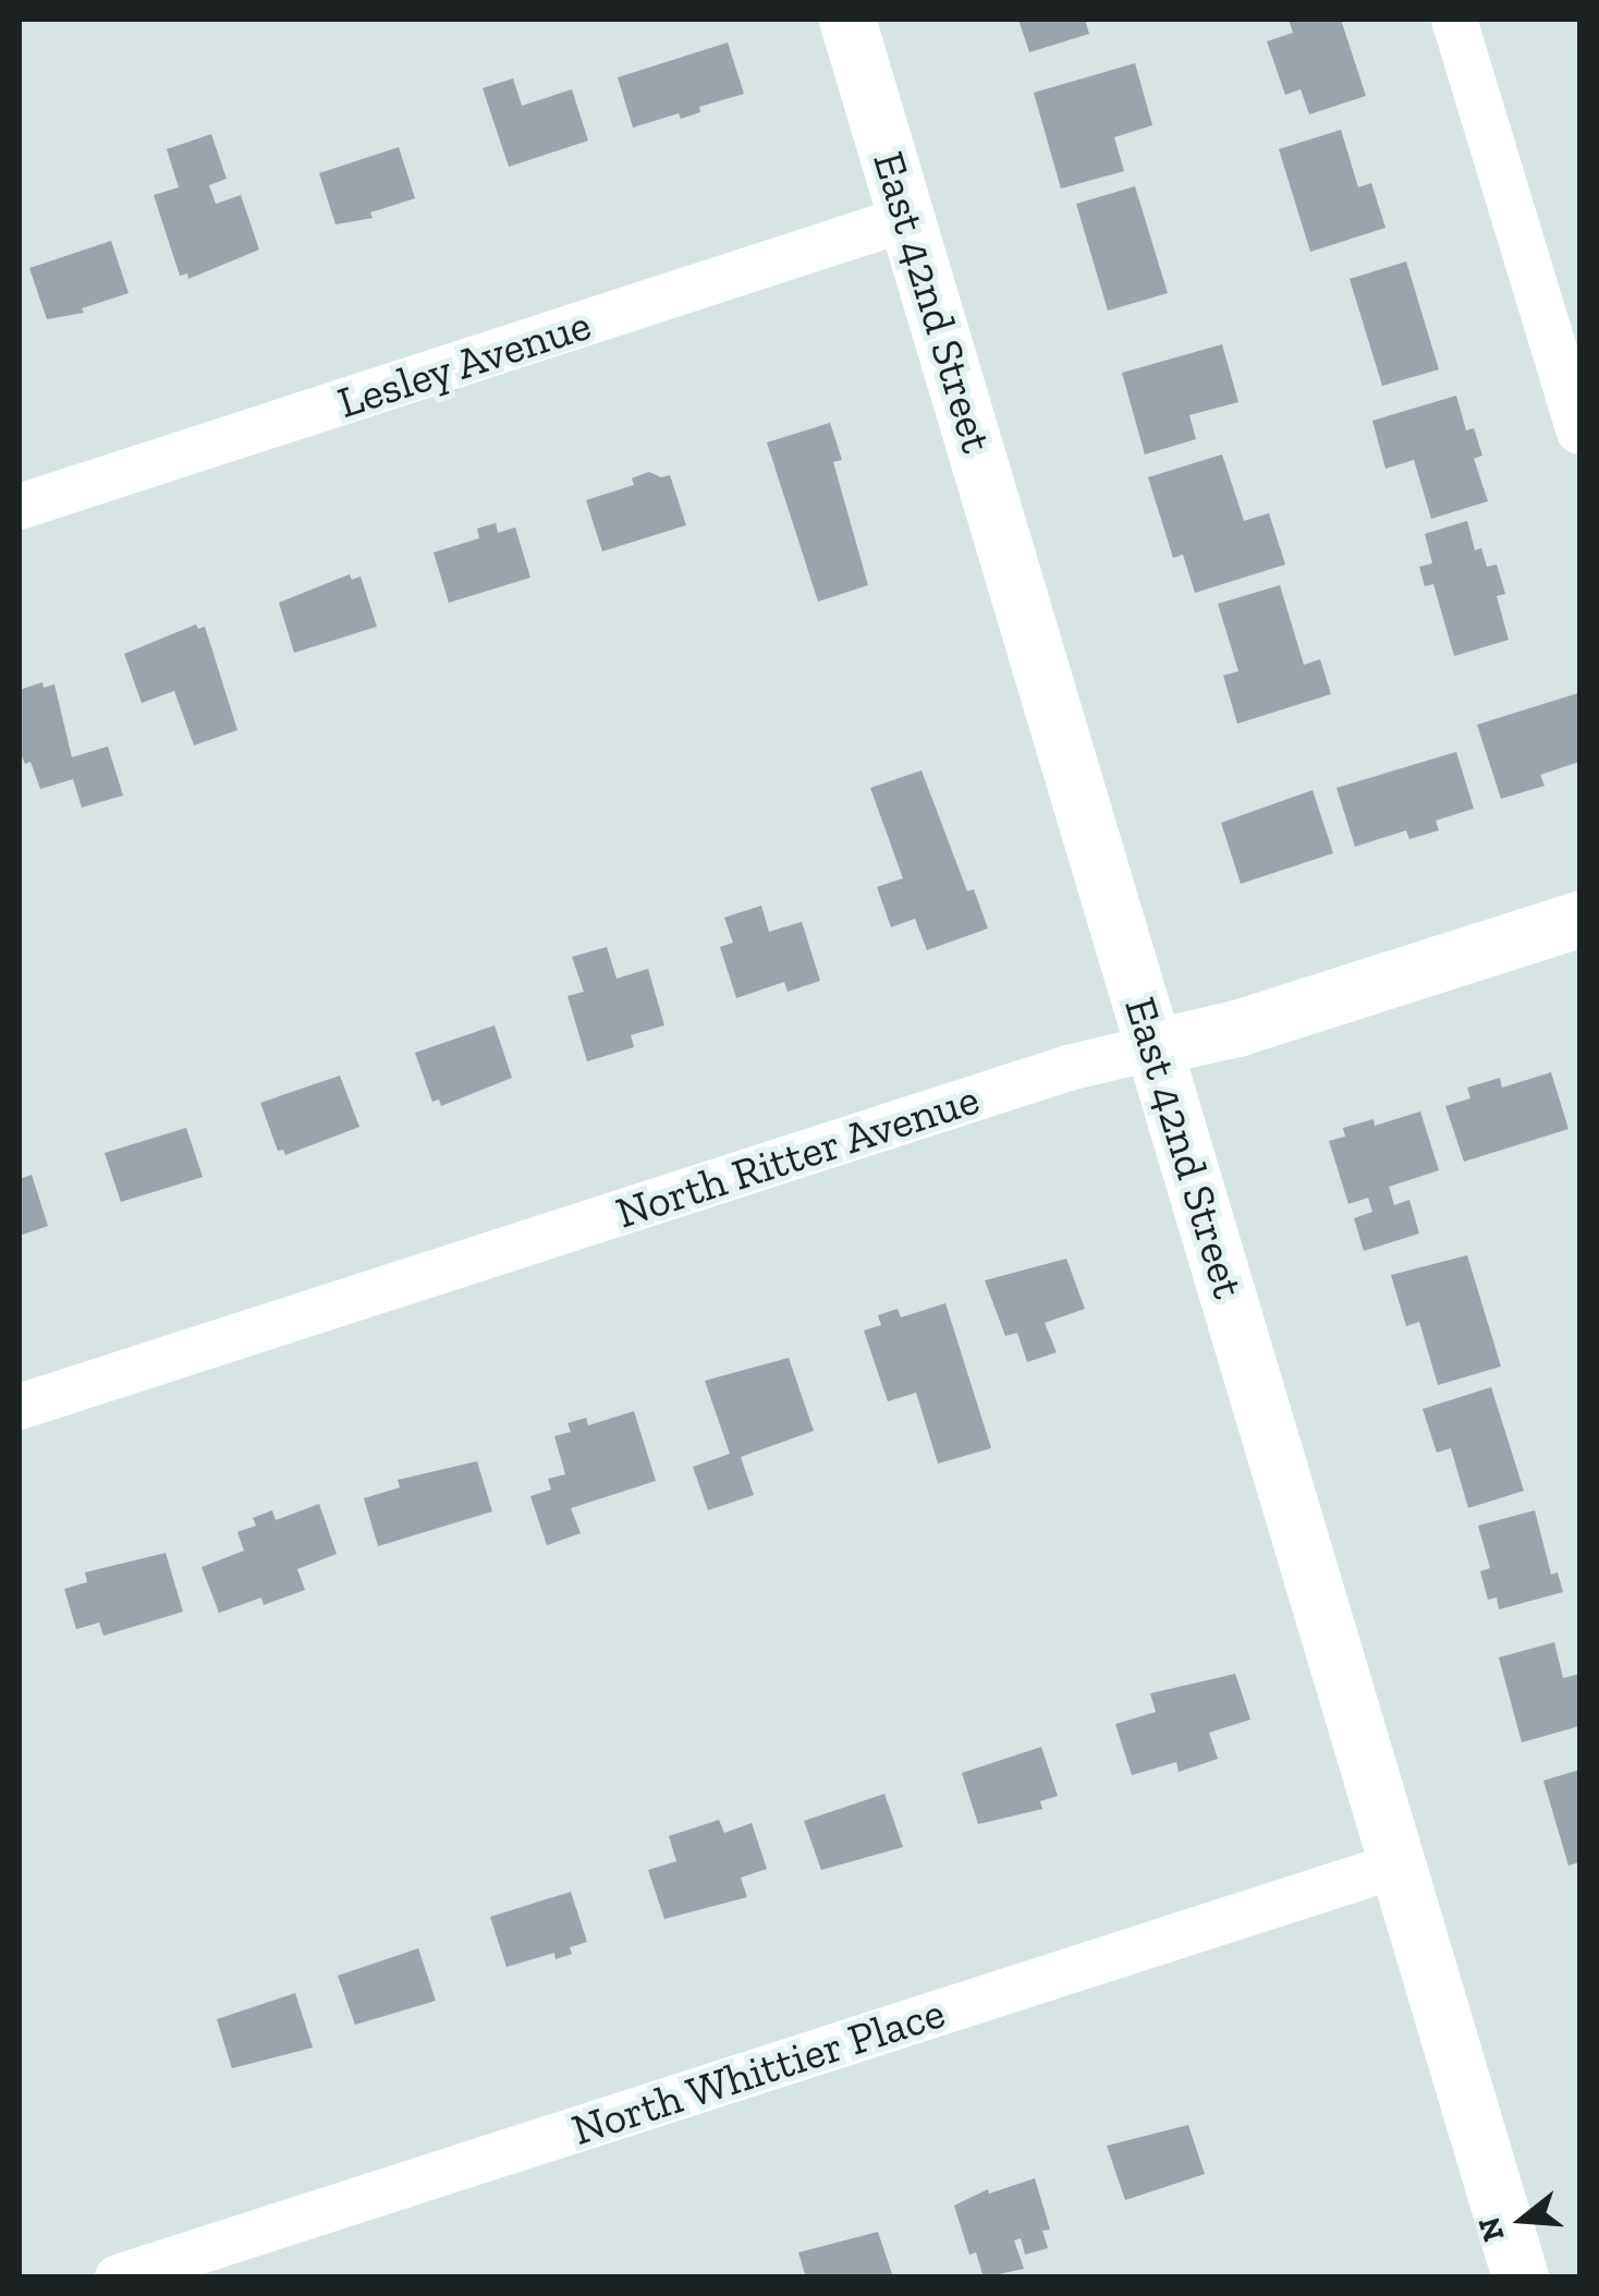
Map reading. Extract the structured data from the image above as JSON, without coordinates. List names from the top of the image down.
{
  "streets": {
    "street": [
      "East 42nd Street",
      "Lesley Avenue",
      "North Ritter Avenue",
      "North Whittier Place"
    ]
  },
  "crossings": [
    ["East 42nd Street", "Lesley Avenue"],
    ["East 42nd Street", "North Ritter Avenue"],
    ["East 42nd Street", "North Whittier Place"]
  ],
  "north": "left"
}
